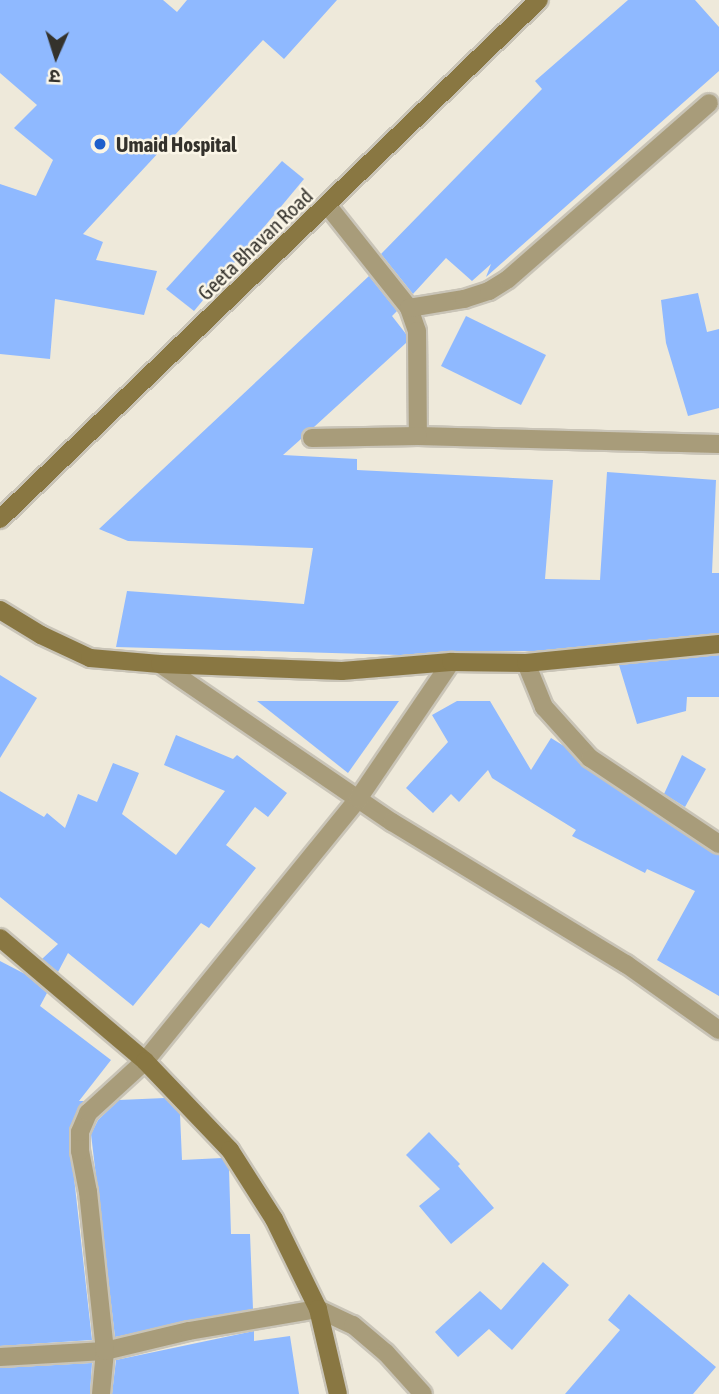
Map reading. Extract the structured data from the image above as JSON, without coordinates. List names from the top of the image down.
{
  "streets": {
    "main road": ["Geeta Bhavan Road"]
  },
  "places": ["Umaid Hospital"],
  "north": "bottom"
}
